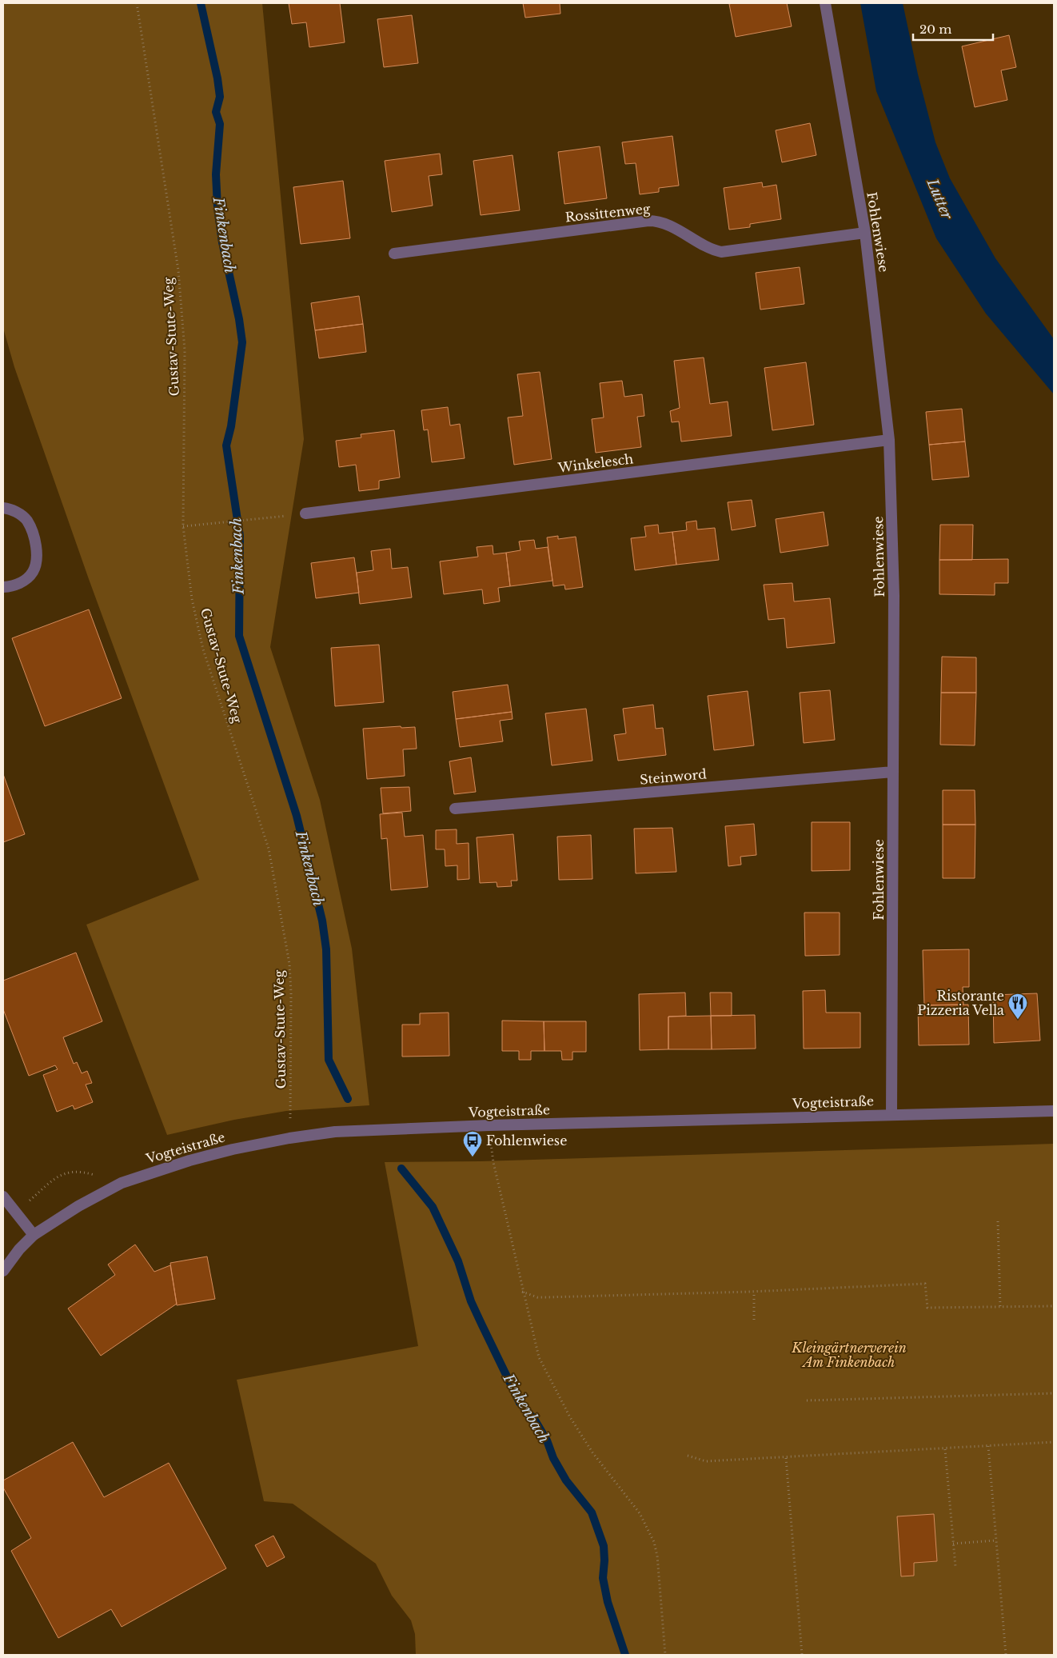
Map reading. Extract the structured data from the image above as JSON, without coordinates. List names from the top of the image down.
{
  "streets": {
    "street": [
      "Rossittenweg",
      "Fohlenwiese",
      "Winkelesch",
      "Steinword",
      "Vogteistraße"
    ],
    "path": ["Gustav-Stute-Weg"]
  },
  "crossings": [
    ["Rossittenweg", "Fohlenwiese"],
    ["Fohlenwiese", "Winkelesch"],
    ["Fohlenwiese", "Steinword"],
    ["Fohlenwiese", "Vogteistraße"],
    ["Gustav-Stute-Weg", "Vogteistraße"]
  ],
  "water": ["Lutter", "Finkenbach"],
  "parks": ["Kleingärtnerverein Am Finkenbach"],
  "places": {
    "restaurant": ["Ristorante Pizzeria Vella"],
    "bus stop": ["Fohlenwiese"]
  },
  "scale_bar": "20 m"
}
